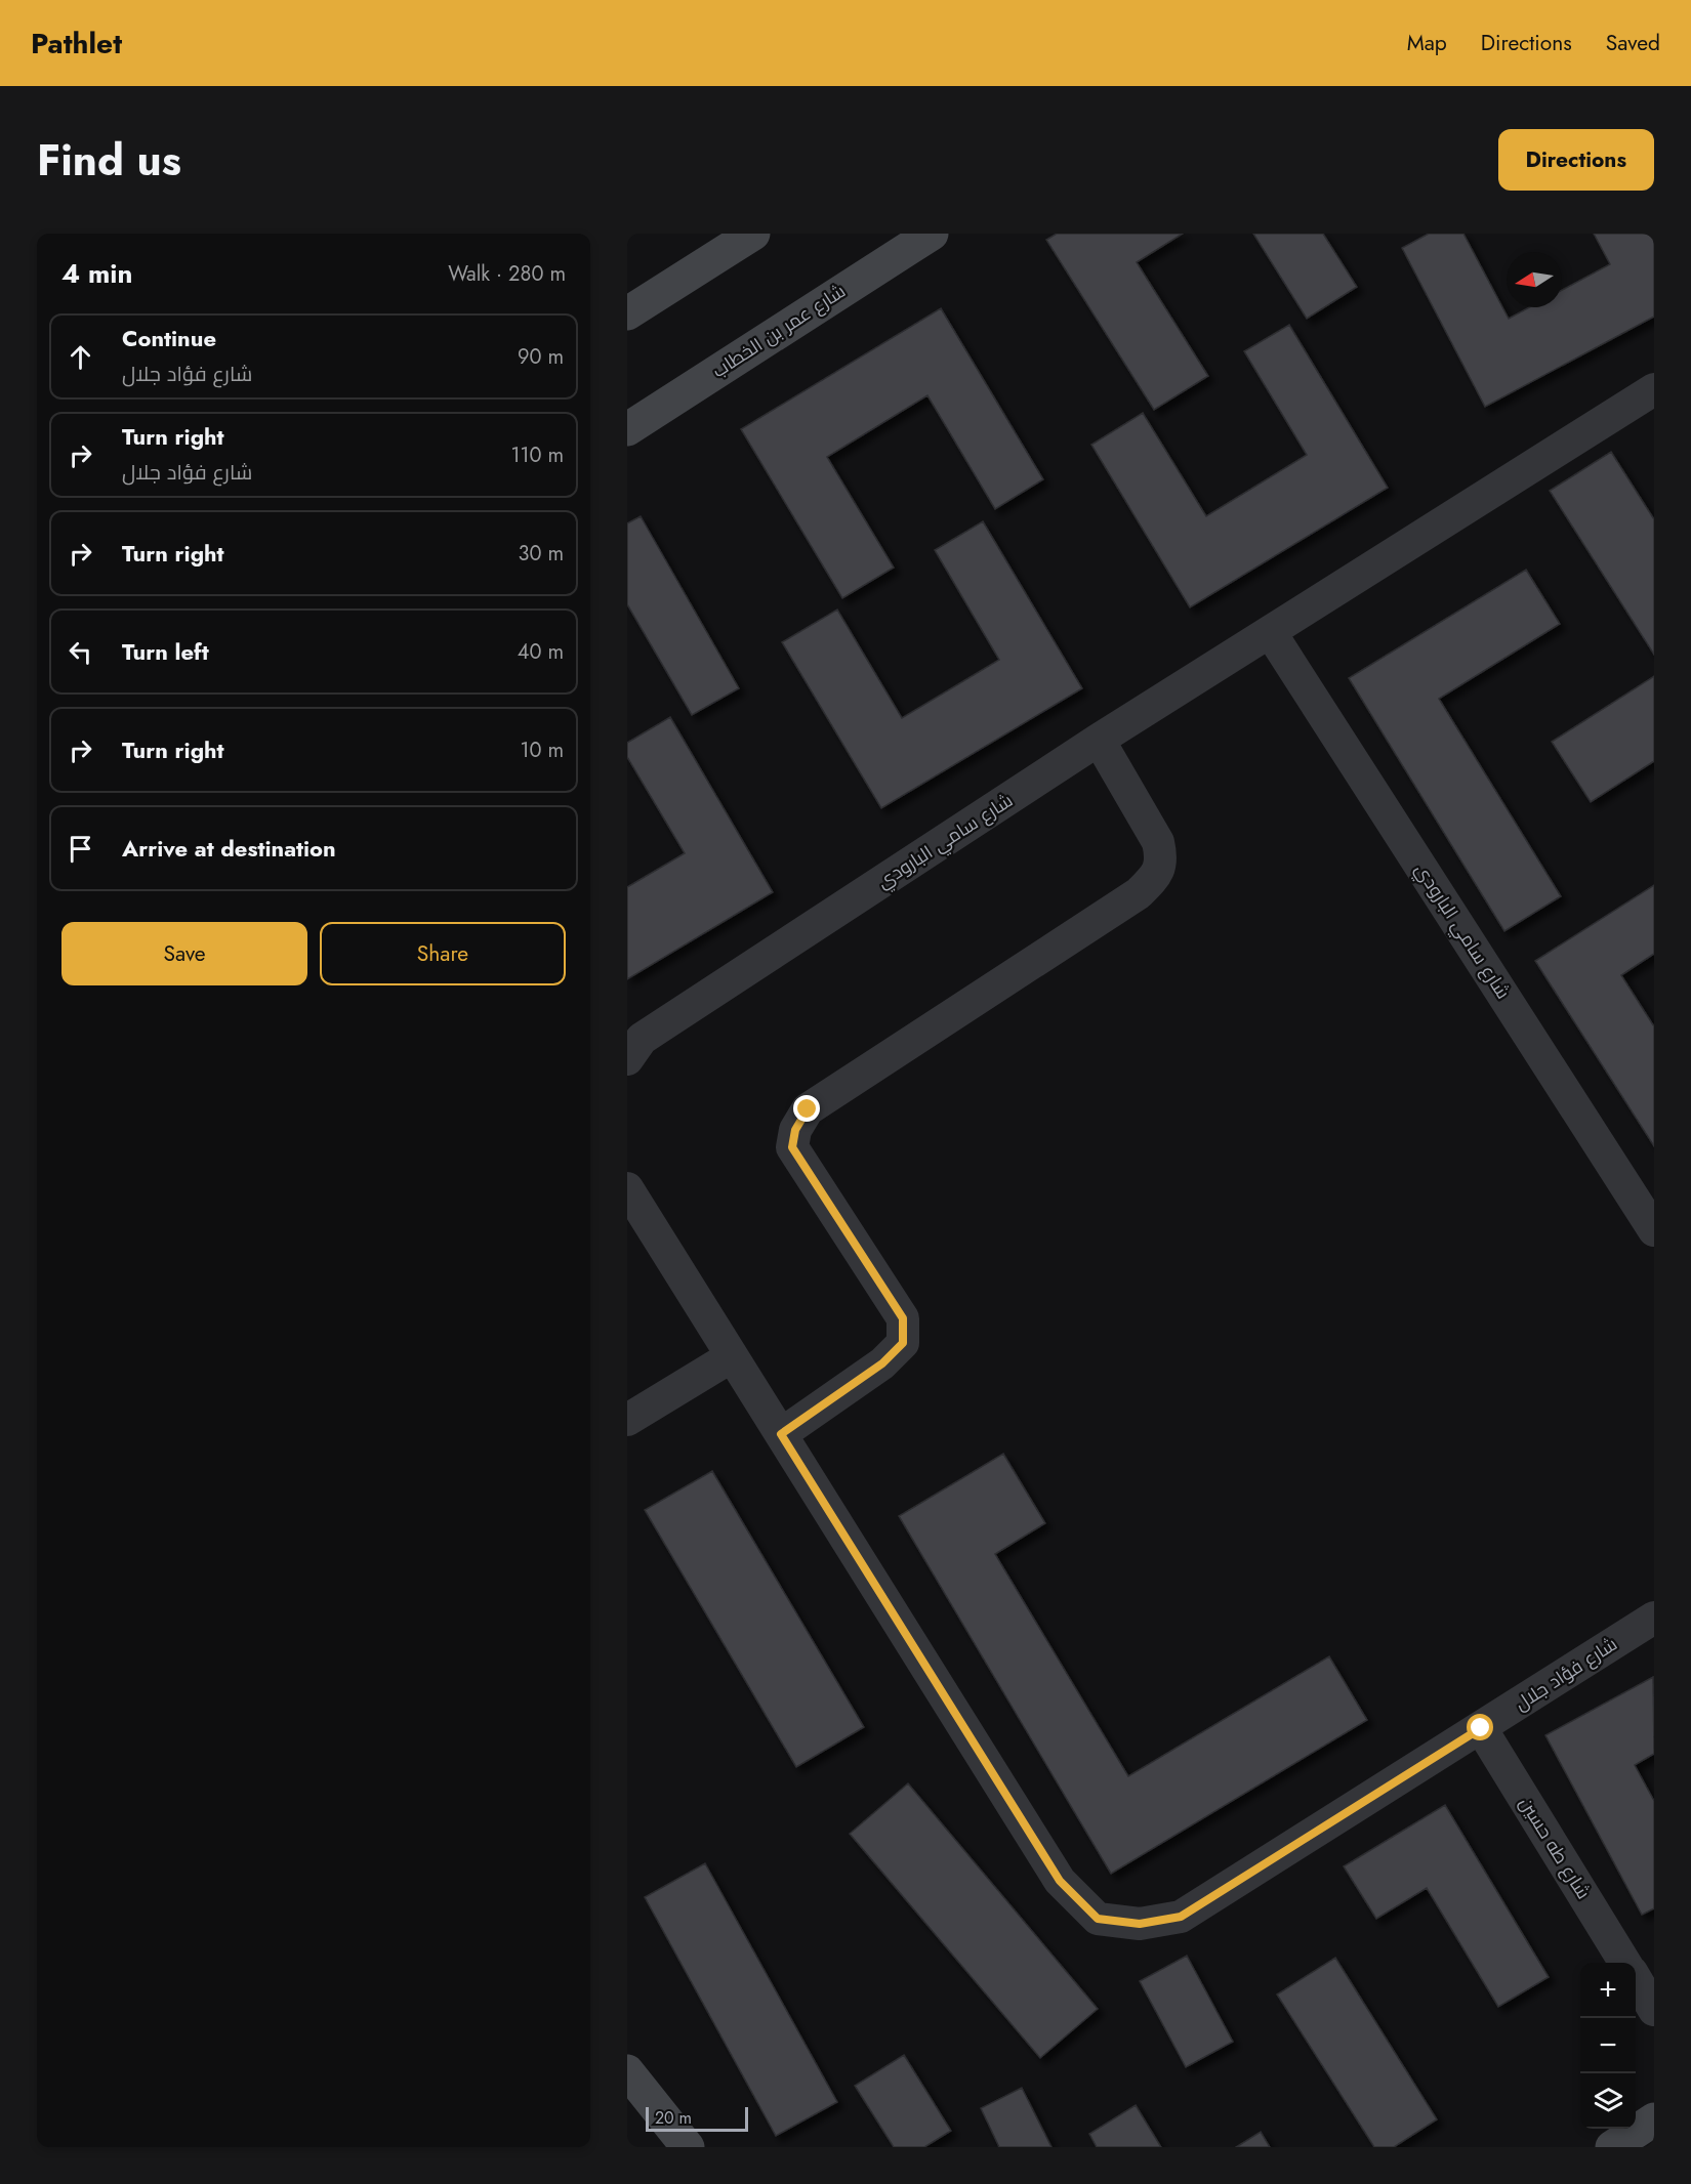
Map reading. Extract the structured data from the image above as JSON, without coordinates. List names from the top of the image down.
{
  "streets": {
    "street": [
      "شارع عمر بن الخطاب",
      "شارع سامي البارودي",
      "شارع فؤاد جلال",
      "شارع طه حسين"
    ]
  },
  "crossings": [
    ["شارع فؤاد جلال", "شارع طه حسين"]
  ],
  "scale_bar": "20 m",
  "north": "left",
  "page": {
    "header": "Pathlet",
    "nav": ["Map", "Directions", "Saved"],
    "title": "Find us",
    "buttons": [
      "Directions",
      ["Save", "Share"]
    ],
    "heading": ["4 min", "Walk · 280 m"],
    "list": [
      ["Continue", "شارع فؤاد جلال", "90 m"],
      ["Turn right", "شارع فؤاد جلال", "110 m"],
      ["Turn right", "30 m"],
      ["Turn left", "40 m"],
      ["Turn right", "10 m"],
      "Arrive at destination"
    ],
    "map_buttons": ["+", "−"],
    "scale": "20 m"
  }
}
